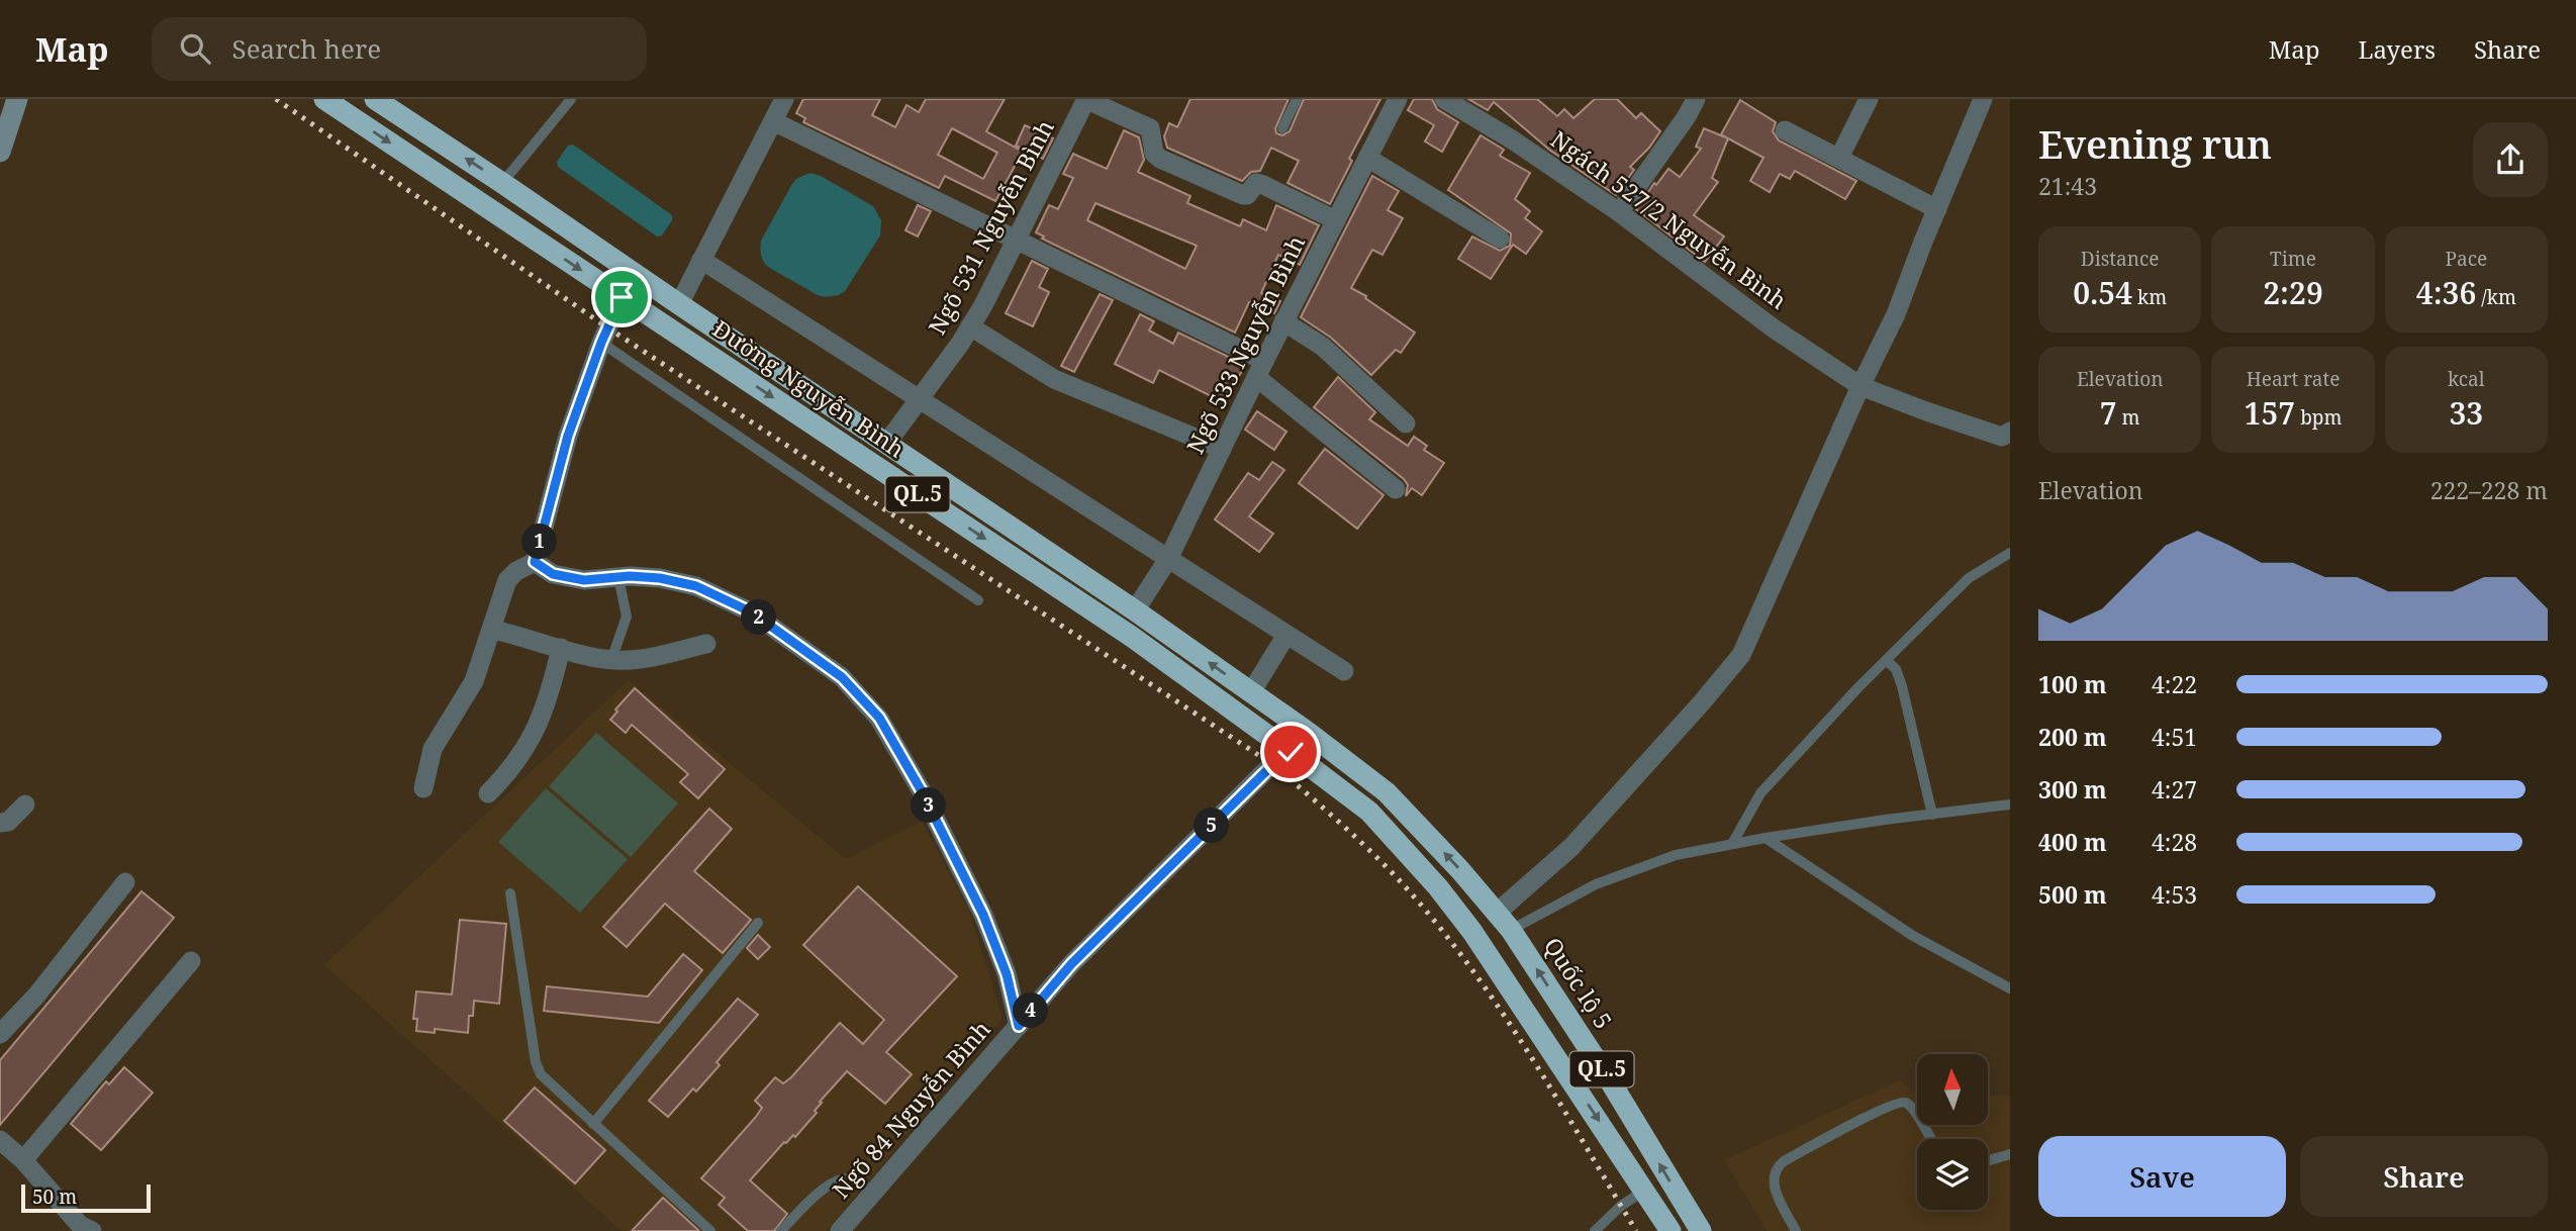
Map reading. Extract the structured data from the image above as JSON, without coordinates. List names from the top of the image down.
{
  "streets": {
    "highway": ["Đường Nguyễn Bình", "QL.5", "Quốc lộ 5"],
    "street": [
      "Ngách 527/2 Nguyễn Bình",
      "Ngõ 531 Nguyễn Bình",
      "Ngõ 533 Nguyễn Bình",
      "Ngõ 84 Nguyễn Bình"
    ]
  },
  "crossings": [
    ["Ngõ 531 Nguyễn Bình", "Đường Nguyễn Bình"],
    ["Ngõ 533 Nguyễn Bình", "Đường Nguyễn Bình"],
    ["Đường Nguyễn Bình", "QL.5"],
    ["Đường Nguyễn Bình", "Quốc lộ 5"],
    ["Đường Nguyễn Bình", "Ngõ 84 Nguyễn Bình"]
  ],
  "one_way": ["Quốc lộ 5"],
  "scale_bar": "50 m",
  "north": "top",
  "page": {
    "header": "Map",
    "search": "Search here",
    "nav": ["Map", "Layers", "Share"],
    "heading": ["Evening run", "21:43"],
    "stats": [
      ["Distance", "0.54 km"],
      ["Time", "2:29"],
      ["Pace", "4:36 /km"],
      ["Elevation", "7 m"],
      ["Heart rate", "157 bpm"],
      ["kcal", "33"]
    ],
    "chart": ["Elevation", "222–228 m"],
    "pins": [
      "1",
      "2",
      "3",
      "5",
      "4"
    ],
    "list": [
      {
        "name": "100 m",
        "note": "4:22"
      },
      {
        "name": "200 m",
        "note": "4:51"
      },
      {
        "name": "300 m",
        "note": "4:27"
      },
      {
        "name": "400 m",
        "note": "4:28"
      },
      {
        "name": "500 m",
        "note": "4:53"
      }
    ],
    "buttons": ["Save", "Share"],
    "scale": "50 m"
  }
}
